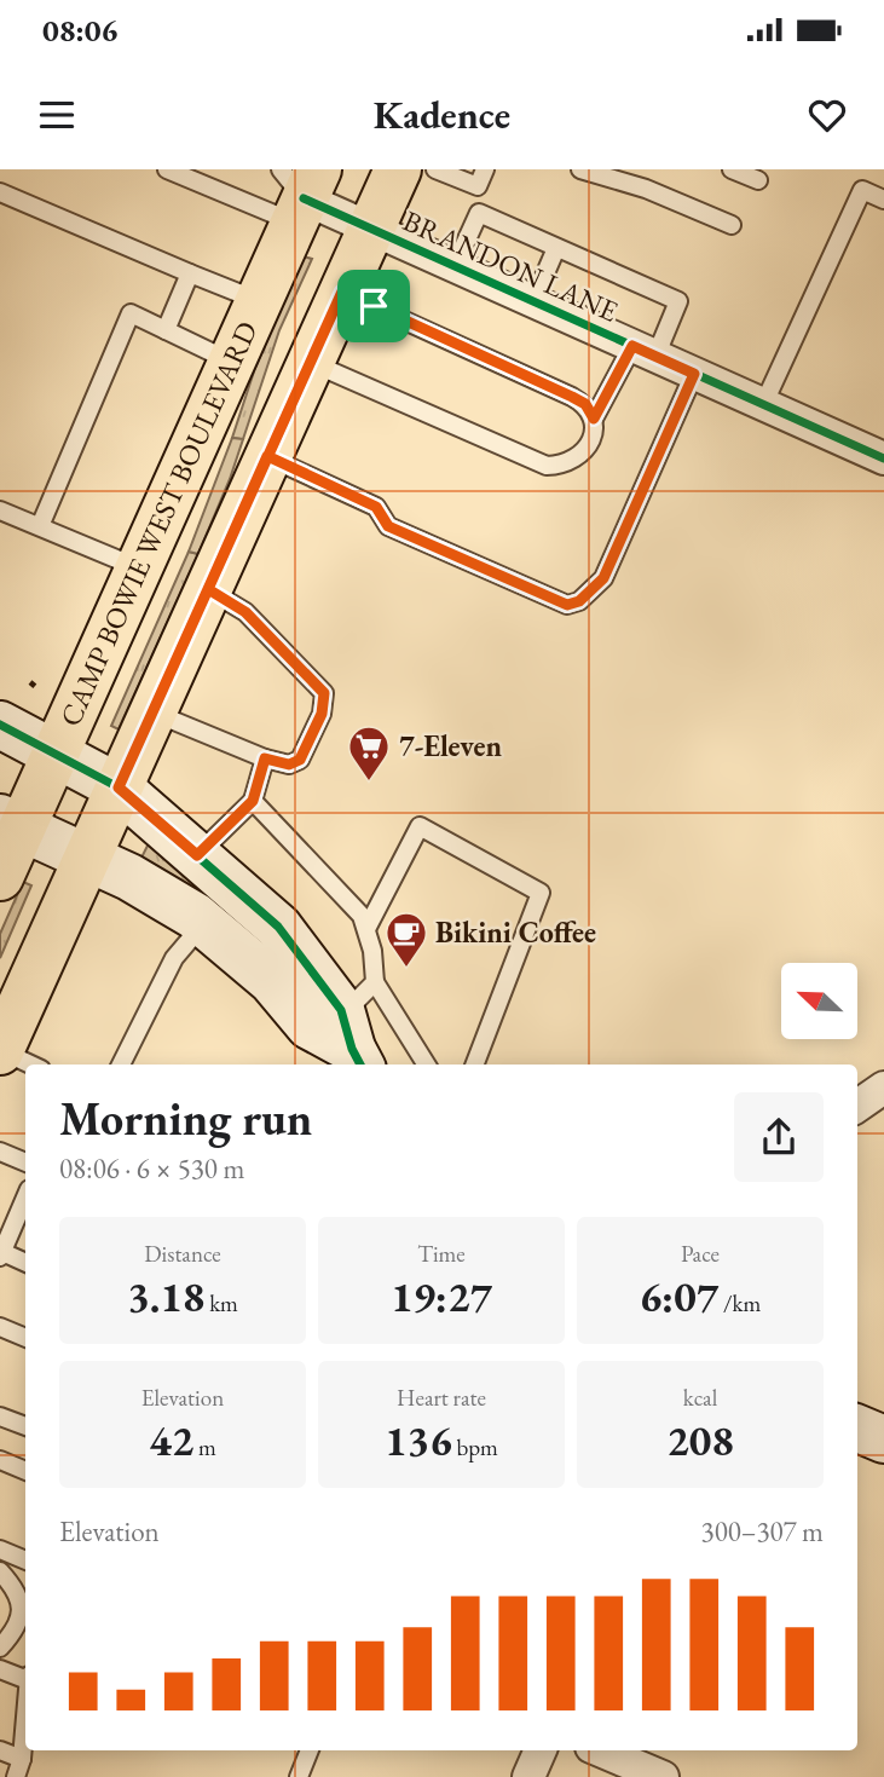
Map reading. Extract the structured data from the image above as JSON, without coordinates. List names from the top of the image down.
{
  "streets": {
    "main road": ["CAMP BOWIE WEST BOULEVARD"],
    "street": ["BRANDON LANE"]
  },
  "crossings": [
    ["BRANDON LANE", "CAMP BOWIE WEST BOULEVARD"]
  ],
  "places": {
    "supermarket": ["7-Eleven"],
    "cafe": ["Bikini Coffee"]
  },
  "north": "top left",
  "page": {
    "status": "08:06",
    "header": "Kadence",
    "heading": ["Morning run", "08:06 · 6 × 530 m"],
    "stats": [
      ["Distance", "3.18 km"],
      ["Time", "19:27"],
      ["Pace", "6:07 /km"],
      ["Elevation", "42 m"],
      ["Heart rate", "136 bpm"],
      ["kcal", "208"]
    ],
    "chart": ["Elevation", "300–307 m"]
  }
}
